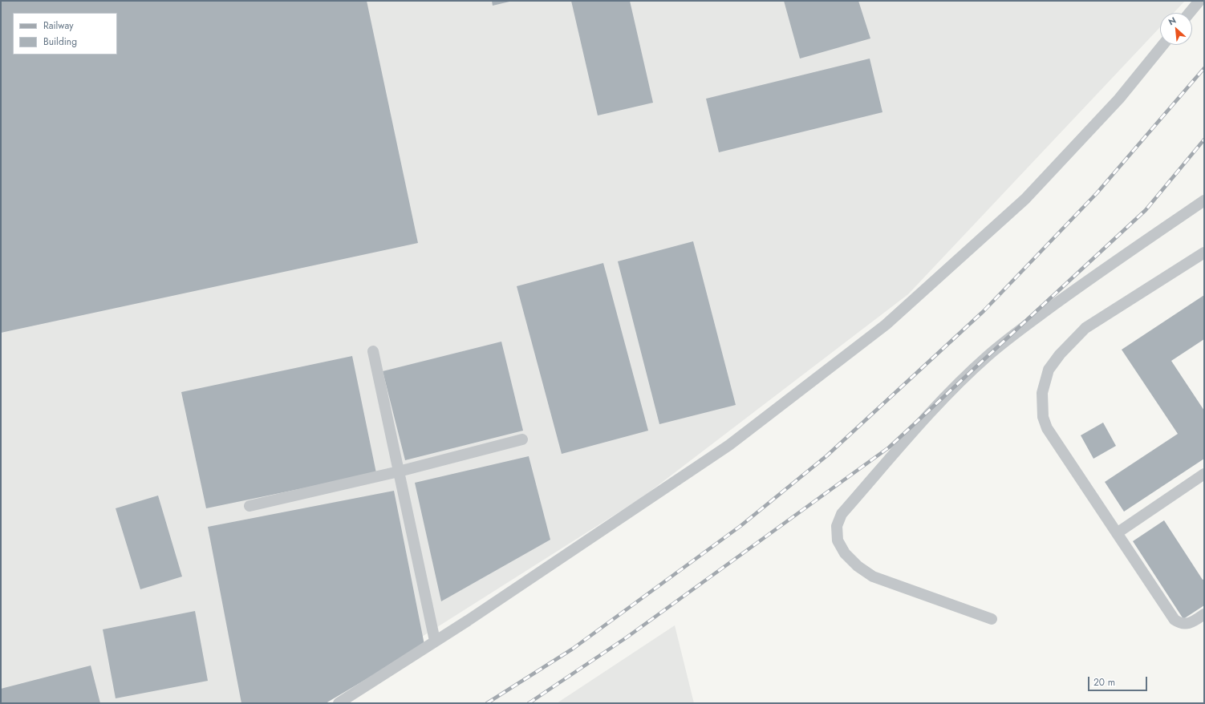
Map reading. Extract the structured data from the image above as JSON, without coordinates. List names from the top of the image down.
{
  "legend": ["Railway", "Building"],
  "scale_bar": "20 m",
  "north": "top left"
}
